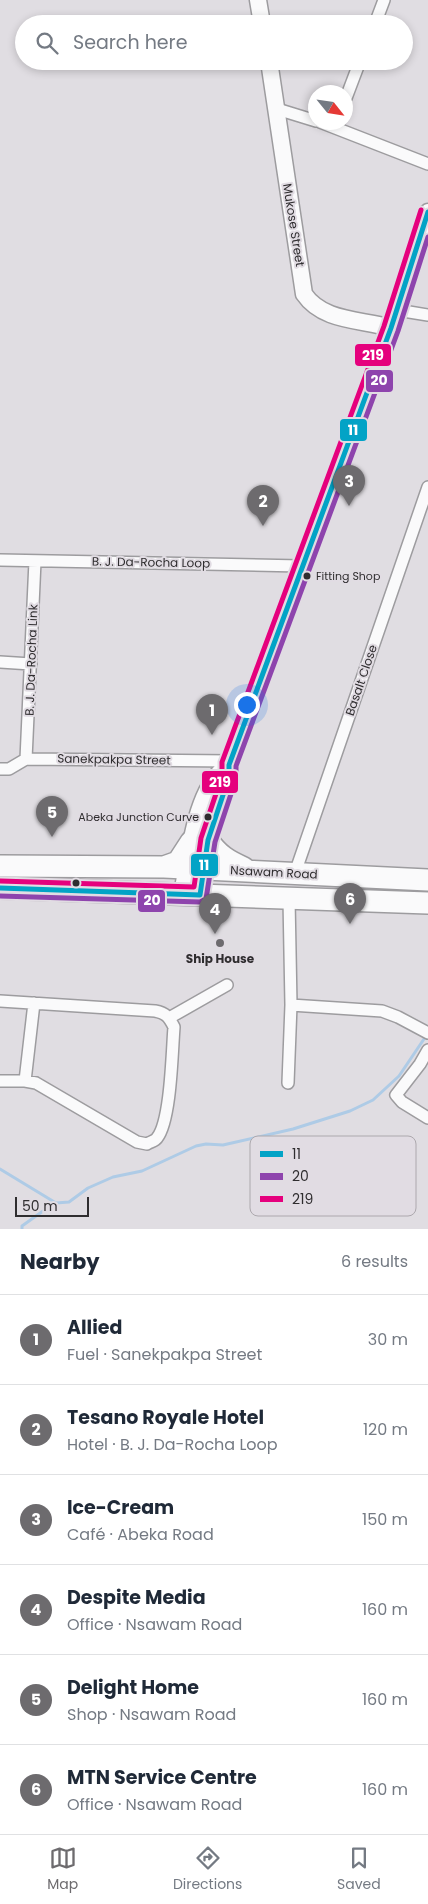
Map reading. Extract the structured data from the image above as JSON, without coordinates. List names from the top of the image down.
{
  "streets": {
    "highway": ["Nsawam Road"],
    "street": [
      "Mukose Street",
      "B. J. Da-Rocha Loop",
      "B. J. Da-Rocha Link",
      "Basalt Close",
      "Sanekpakpa Street"
    ]
  },
  "crossings": [
    ["B. J. Da-Rocha Loop", "B. J. Da-Rocha Link"],
    ["B. J. Da-Rocha Link", "Sanekpakpa Street"],
    ["Basalt Close", "Nsawam Road"]
  ],
  "places": ["Fitting Shop", "Abeka Junction Curve", "Ship House"],
  "lines": ["transit line 219", "transit line 11", "transit line 20"],
  "legend": ["11", "20", "219"],
  "scale_bar": "50 m",
  "north": "bottom right",
  "page": {
    "search": "Search here",
    "pins": [
      "3",
      "2",
      "1",
      "5",
      "6",
      "4"
    ],
    "scale": "50 m",
    "heading": ["Nearby", "6 results"],
    "list": [
      {
        "mark": "1",
        "name": "Allied",
        "note": "Fuel · Sanekpakpa Street",
        "value": "30 m"
      },
      {
        "mark": "2",
        "name": "Tesano Royale Hotel",
        "note": "Hotel · B. J. Da-Rocha Loop",
        "value": "120 m"
      },
      {
        "mark": "3",
        "name": "Ice-Cream",
        "note": "Café · Abeka Road",
        "value": "150 m"
      },
      {
        "mark": "4",
        "name": "Despite Media",
        "note": "Office · Nsawam Road",
        "value": "160 m"
      },
      {
        "mark": "5",
        "name": "Delight Home",
        "note": "Shop · Nsawam Road",
        "value": "160 m"
      },
      {
        "mark": "6",
        "name": "MTN Service Centre",
        "note": "Office · Nsawam Road",
        "value": "160 m"
      }
    ],
    "nav": ["Map", "Directions", "Saved"]
  }
}
